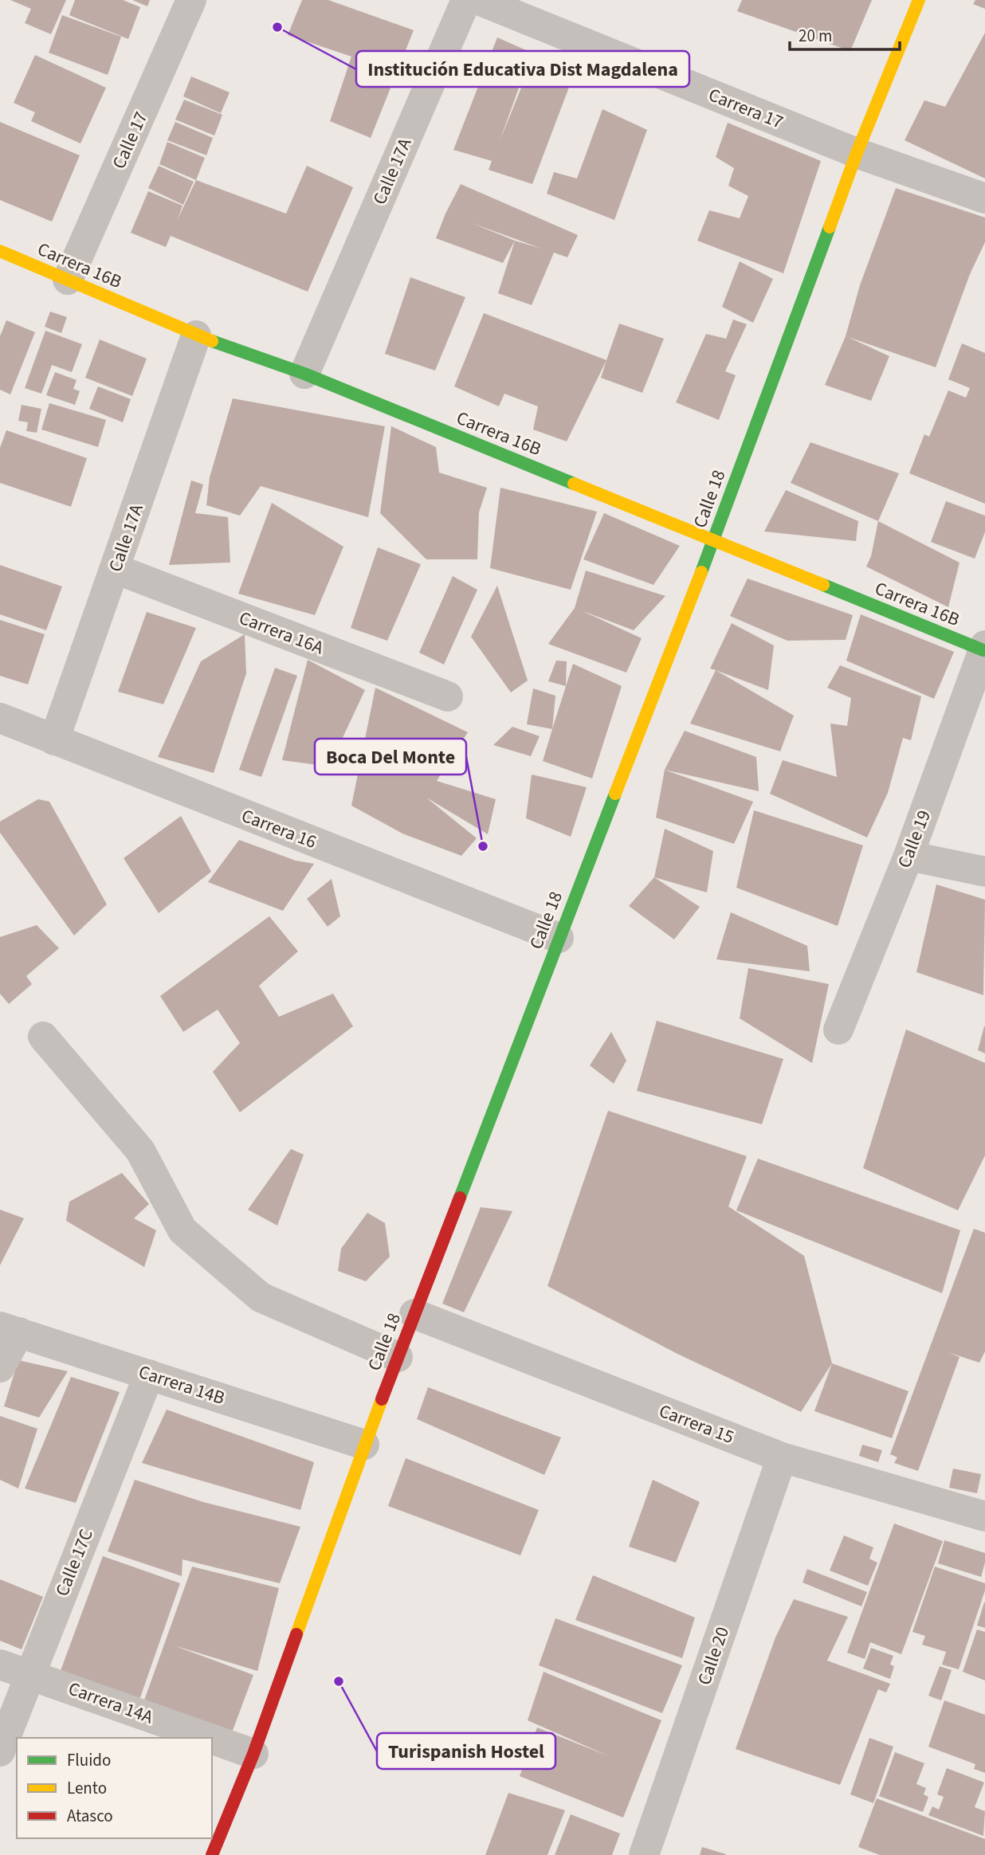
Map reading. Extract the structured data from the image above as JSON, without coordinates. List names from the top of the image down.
{
  "streets": {
    "street": [
      "Carrera 17",
      "Calle 17",
      "Calle 17A",
      "Carrera 16B",
      "Calle 18",
      "Carrera 16A",
      "Carrera 16",
      "Calle 19",
      "Carrera 14B",
      "Carrera 15",
      "Calle 17C",
      "Calle 20",
      "Carrera 14A"
    ]
  },
  "crossings": [
    ["Carrera 17", "Calle 18"],
    ["Calle 17", "Carrera 16B"],
    ["Calle 17A", "Carrera 16B"],
    ["Calle 17A", "Carrera 16A"],
    ["Calle 17A", "Carrera 16"],
    ["Carrera 16B", "Calle 18"],
    ["Carrera 16B", "Calle 19"],
    ["Calle 18", "Carrera 16"],
    ["Calle 18", "Carrera 14B"],
    ["Calle 18", "Carrera 15"],
    ["Calle 18", "Carrera 14A"],
    ["Carrera 14B", "Calle 17C"],
    ["Carrera 15", "Calle 20"],
    ["Calle 17C", "Carrera 14A"]
  ],
  "places": ["Institución Educativa Dist Magdalena", "Boca Del Monte", "Turispanish Hostel"],
  "legend": ["Fluido", "Lento", "Atasco"],
  "scale_bar": "20 m"
}
